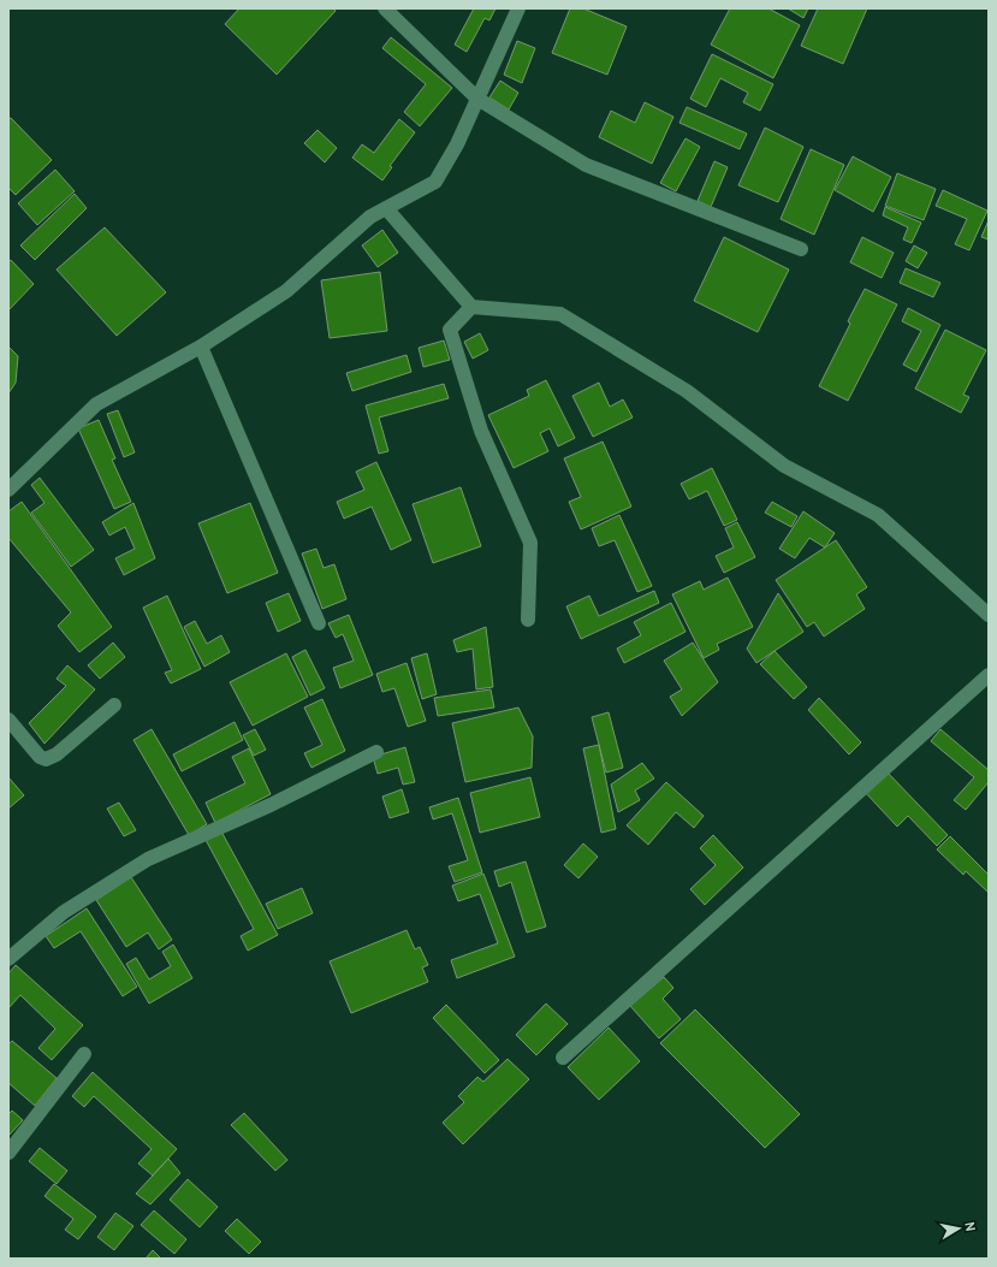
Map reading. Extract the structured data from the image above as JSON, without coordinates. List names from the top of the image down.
{
  "north": "right"
}
